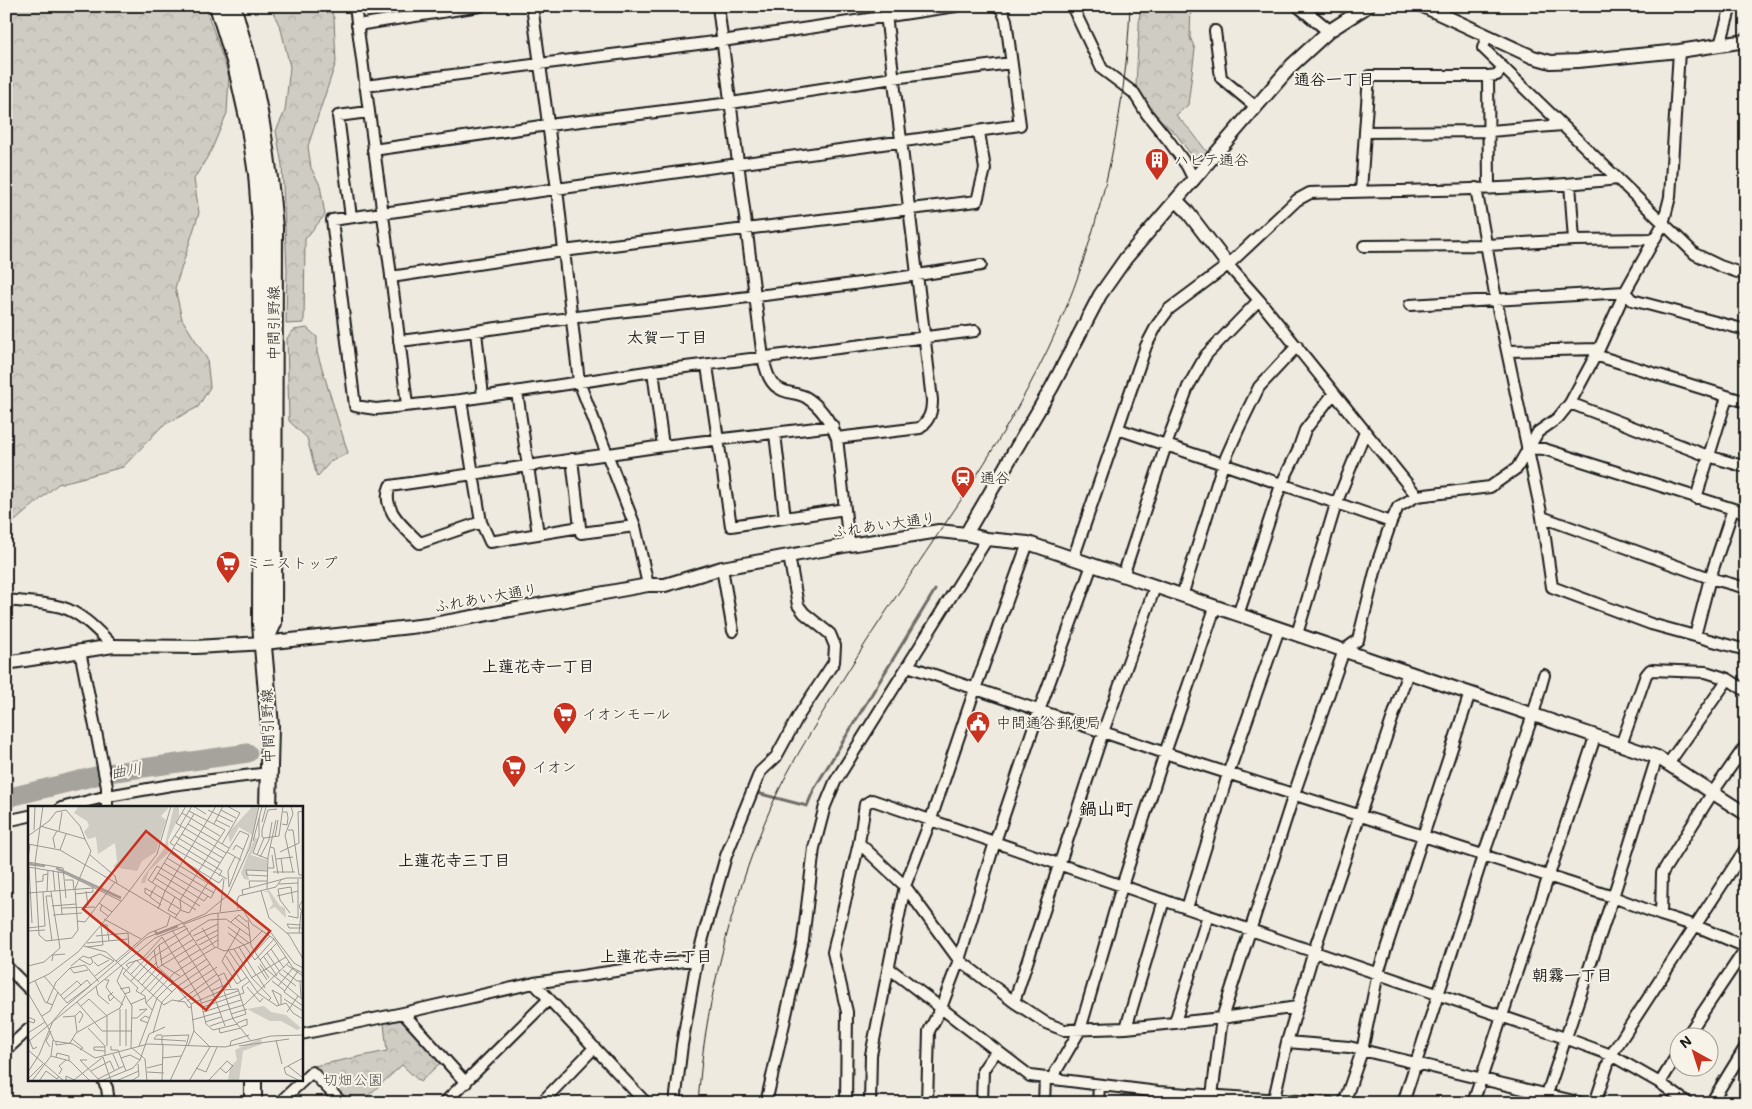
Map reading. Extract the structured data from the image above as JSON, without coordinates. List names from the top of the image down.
{
  "streets": {
    "main road": ["中間引野線"],
    "street": ["ふれあい大通り"]
  },
  "crossings": [
    ["中間引野線", "ふれあい大通り"]
  ],
  "districts": [
    "通谷一丁目",
    "太賀一丁目",
    "上蓮花寺一丁目",
    "鍋山町",
    "上蓮花寺三丁目",
    "上蓮花寺二丁目",
    "朝霧一丁目"
  ],
  "water": ["曲川"],
  "parks": ["切畑公園"],
  "places": {
    "building": ["ハビテ通谷"],
    "station": ["通谷"],
    "supermarket": ["ミニストップ", "イオンモール", "イオン"],
    "public building": ["中間通谷郵便局"]
  },
  "north": "top left"
}
